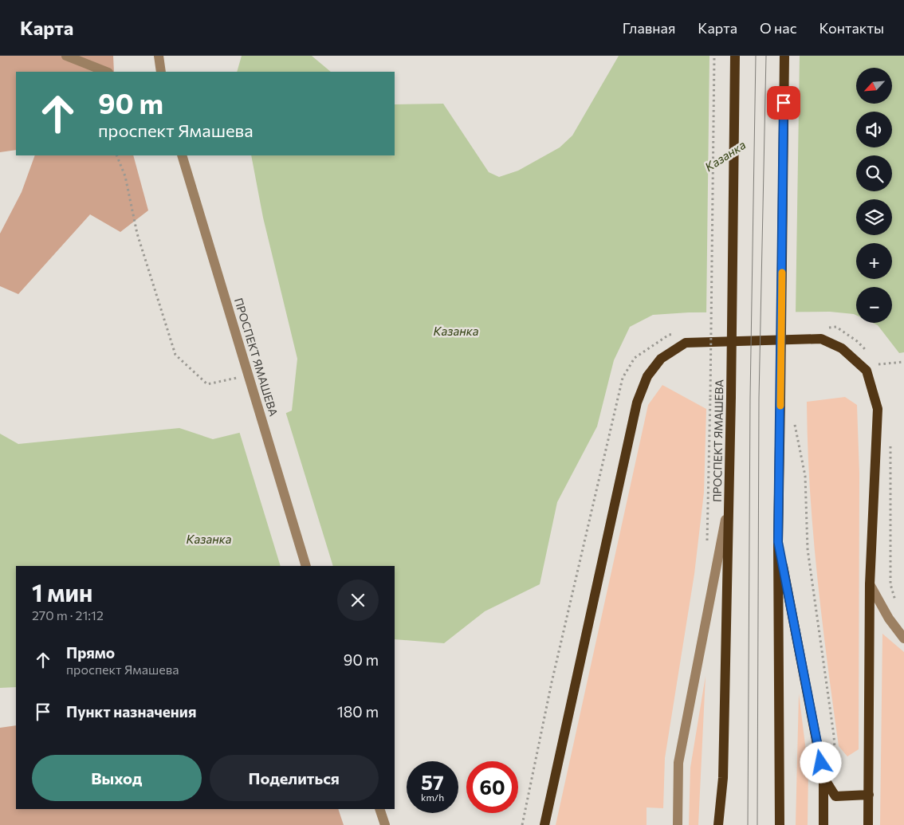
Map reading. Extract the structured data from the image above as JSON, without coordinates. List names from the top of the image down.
{
  "streets": {
    "main road": ["ПРОСПЕКТ ЯМАШЕВА"]
  },
  "water": ["Казанка"],
  "north": "bottom left",
  "page": {
    "header": "Карта",
    "nav": [
      "Главная",
      "Карта",
      "О нас",
      "Контакты"
    ],
    "map_buttons": ["+", "−"],
    "turn": ["90 m", "проспект Ямашева"],
    "heading": ["1 мин", "270 m · 21:12"],
    "list": [
      {
        "name": "Прямо",
        "note": "проспект Ямашева",
        "value": "90 m"
      },
      {
        "name": "Пункт назначения",
        "value": "180 m"
      }
    ],
    "buttons": ["Выход", "Поделиться"],
    "speed": "57 km/h",
    "limit": "60"
  }
}
